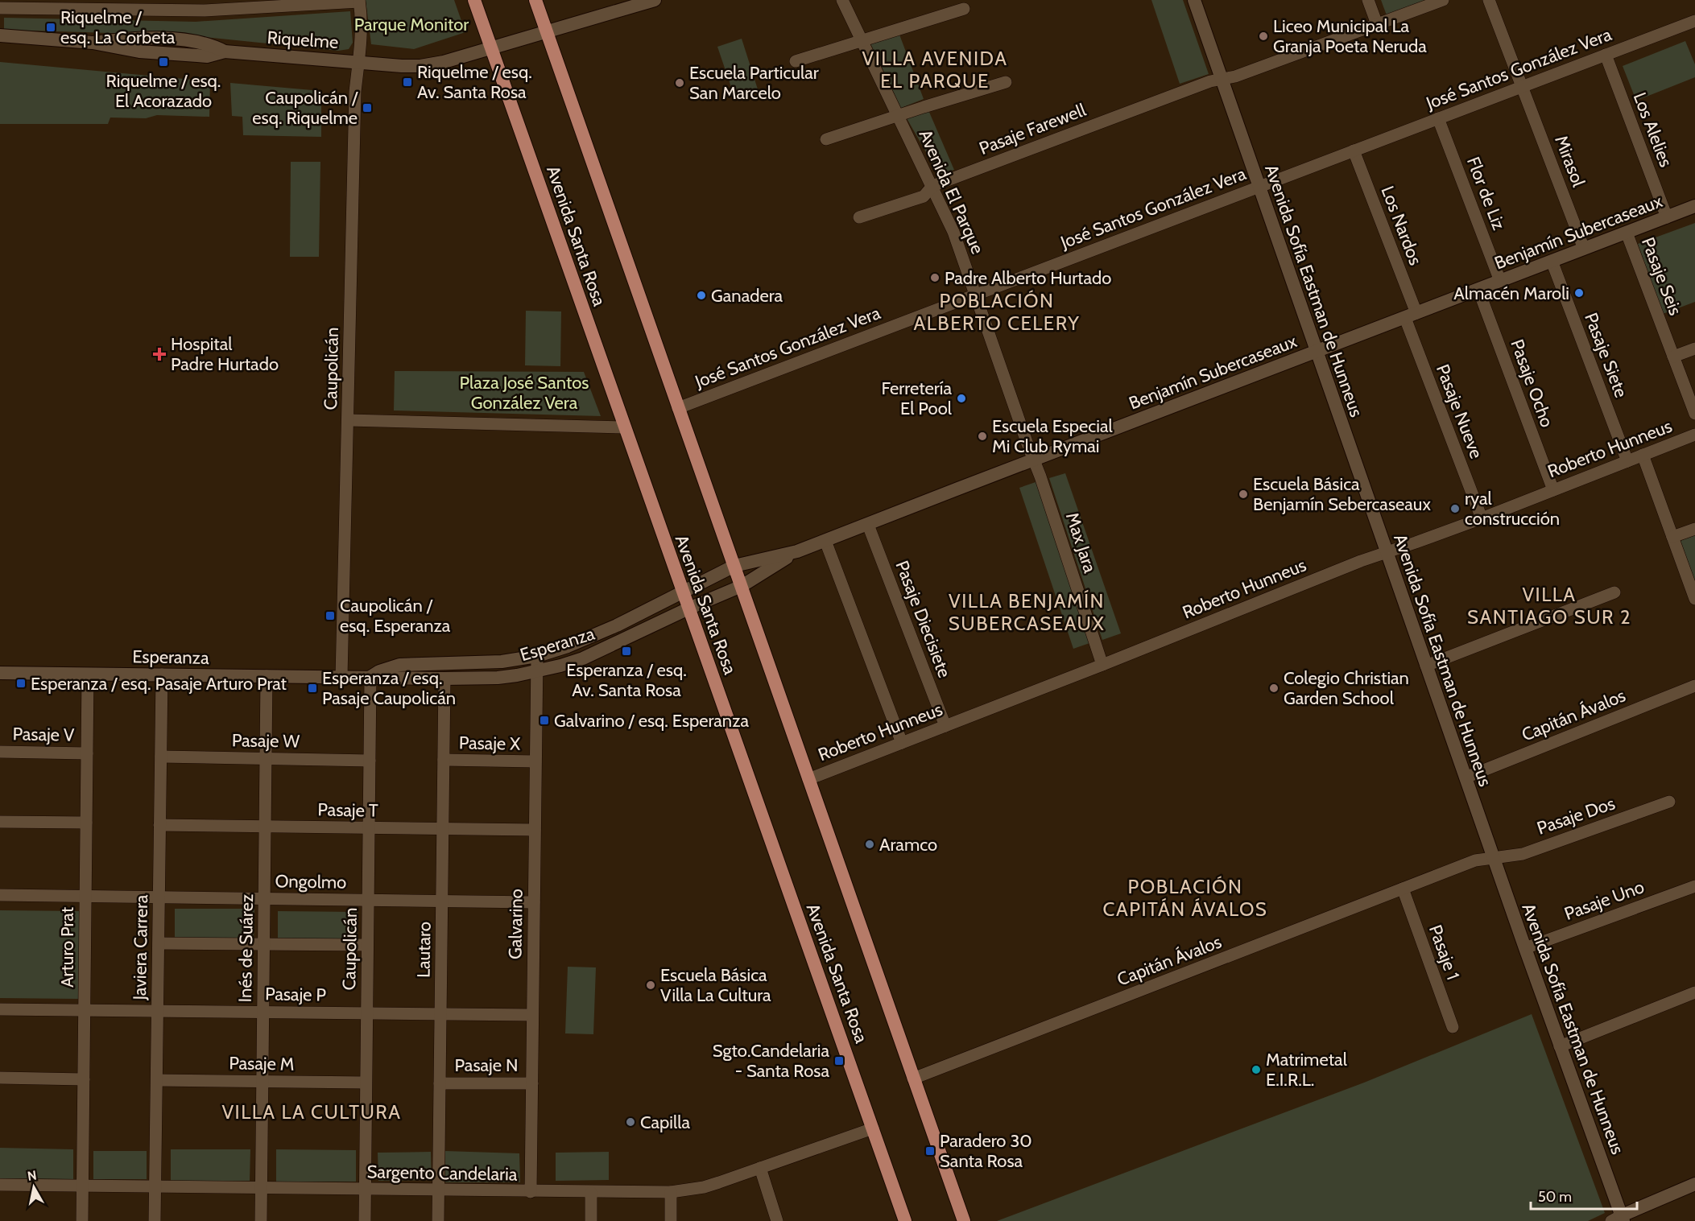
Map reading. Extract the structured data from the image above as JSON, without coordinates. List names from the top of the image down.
{
  "streets": {
    "main road": ["Avenida Santa Rosa"],
    "street": [
      "Riquelme",
      "José Santos González Vera",
      "Pasaje Farewell",
      "Los Alelies",
      "Mirasol",
      "Avenida El Parque",
      "Flor de Liz",
      "Los Nardos",
      "Benjamín Subercaseaux",
      "Pasaje Seis",
      "Avenida Sofía Eastman de Hunneus",
      "Pasaje Siete",
      "Caupolicán",
      "Pasaje Ocho",
      "Pasaje Nueve",
      "Roberto Hunneus",
      "Max Jara",
      "Pasaje Diecisiete",
      "Esperanza",
      "Capitán Ávalos",
      "Pasaje V",
      "Pasaje W",
      "Pasaje X",
      "Pasaje T",
      "Pasaje Dos",
      "Ongolmo",
      "Pasaje Uno",
      "Galvarino",
      "Arturo Prat",
      "Javiera Carrera",
      "Inés de Suárez",
      "Lautaro",
      "Pasaje 1",
      "Pasaje P",
      "Pasaje M",
      "Pasaje N",
      "Sargento Candelaria"
    ]
  },
  "crossings": [
    ["Riquelme", "Avenida Santa Rosa"],
    ["Riquelme", "Caupolicán"],
    ["José Santos González Vera", "Los Alelies"],
    ["José Santos González Vera", "Mirasol"],
    ["José Santos González Vera", "Avenida El Parque"],
    ["José Santos González Vera", "Flor de Liz"],
    ["José Santos González Vera", "Los Nardos"],
    ["José Santos González Vera", "Avenida Santa Rosa"],
    ["José Santos González Vera", "Avenida Sofía Eastman de Hunneus"],
    ["Pasaje Farewell", "Avenida El Parque"],
    ["Pasaje Farewell", "Avenida Sofía Eastman de Hunneus"],
    ["Los Alelies", "Benjamín Subercaseaux"],
    ["Mirasol", "Benjamín Subercaseaux"],
    ["Avenida El Parque", "Benjamín Subercaseaux"],
    ["Avenida El Parque", "Max Jara"],
    ["Flor de Liz", "Benjamín Subercaseaux"],
    ["Los Nardos", "Benjamín Subercaseaux"],
    ["Los Nardos", "Pasaje Nueve"],
    ["Benjamín Subercaseaux", "Avenida Santa Rosa"],
    ["Benjamín Subercaseaux", "Pasaje Seis"],
    ["Benjamín Subercaseaux", "Avenida Sofía Eastman de Hunneus"],
    ["Benjamín Subercaseaux", "Pasaje Siete"],
    ["Benjamín Subercaseaux", "Pasaje Ocho"],
    ["Benjamín Subercaseaux", "Pasaje Nueve"],
    ["Benjamín Subercaseaux", "Max Jara"],
    ["Benjamín Subercaseaux", "Pasaje Diecisiete"],
    ["Benjamín Subercaseaux", "Esperanza"],
    ["Avenida Santa Rosa", "Roberto Hunneus"],
    ["Avenida Santa Rosa", "Esperanza"],
    ["Avenida Santa Rosa", "Capitán Ávalos"],
    ["Avenida Santa Rosa", "Sargento Candelaria"],
    ["Avenida Sofía Eastman de Hunneus", "Roberto Hunneus"],
    ["Avenida Sofía Eastman de Hunneus", "Capitán Ávalos"],
    ["Avenida Sofía Eastman de Hunneus", "Pasaje Dos"],
    ["Avenida Sofía Eastman de Hunneus", "Pasaje Uno"],
    ["Pasaje Siete", "Roberto Hunneus"],
    ["Caupolicán", "Esperanza"],
    ["Caupolicán", "Pasaje W"],
    ["Caupolicán", "Pasaje T"],
    ["Caupolicán", "Ongolmo"],
    ["Caupolicán", "Pasaje P"],
    ["Caupolicán", "Pasaje M"],
    ["Caupolicán", "Sargento Candelaria"],
    ["Pasaje Ocho", "Roberto Hunneus"],
    ["Pasaje Nueve", "Roberto Hunneus"],
    ["Roberto Hunneus", "Max Jara"],
    ["Roberto Hunneus", "Pasaje Diecisiete"],
    ["Esperanza", "Galvarino"],
    ["Esperanza", "Arturo Prat"],
    ["Esperanza", "Javiera Carrera"],
    ["Esperanza", "Inés de Suárez"],
    ["Esperanza", "Lautaro"],
    ["Capitán Ávalos", "Pasaje Dos"],
    ["Capitán Ávalos", "Pasaje 1"],
    ["Pasaje V", "Arturo Prat"],
    ["Pasaje W", "Javiera Carrera"],
    ["Pasaje W", "Inés de Suárez"],
    ["Pasaje X", "Galvarino"],
    ["Pasaje X", "Lautaro"],
    ["Pasaje T", "Galvarino"],
    ["Pasaje T", "Javiera Carrera"],
    ["Pasaje T", "Inés de Suárez"],
    ["Pasaje T", "Lautaro"],
    ["Ongolmo", "Galvarino"],
    ["Ongolmo", "Arturo Prat"],
    ["Ongolmo", "Javiera Carrera"],
    ["Ongolmo", "Inés de Suárez"],
    ["Ongolmo", "Lautaro"],
    ["Galvarino", "Pasaje P"],
    ["Galvarino", "Pasaje N"],
    ["Galvarino", "Sargento Candelaria"],
    ["Arturo Prat", "Pasaje P"],
    ["Arturo Prat", "Sargento Candelaria"],
    ["Javiera Carrera", "Pasaje P"],
    ["Javiera Carrera", "Pasaje M"],
    ["Javiera Carrera", "Sargento Candelaria"],
    ["Inés de Suárez", "Pasaje P"],
    ["Inés de Suárez", "Pasaje M"],
    ["Inés de Suárez", "Sargento Candelaria"],
    ["Lautaro", "Pasaje P"],
    ["Lautaro", "Pasaje N"],
    ["Lautaro", "Sargento Candelaria"]
  ],
  "districts": [
    "VILLA AVENIDA EL PARQUE",
    "POBLACIÓN ALBERTO CELERY",
    "VILLA SANTIAGO SUR 2",
    "VILLA BENJAMÍN SUBERCASEAUX",
    "POBLACIÓN CAPITÁN ÁVALOS",
    "VILLA LA CULTURA"
  ],
  "parks": ["Parque Monitor", "Plaza José Santos González Vera"],
  "places": {
    "transit": [
      "Riquelme / esq. La Corbeta",
      "Riquelme / esq. El Acorazado",
      "Riquelme / esq. Av. Santa Rosa",
      "Caupolicán / esq. Riquelme",
      "Caupolicán / esq. Esperanza",
      "Esperanza / esq. Av. Santa Rosa",
      "Esperanza / esq. Pasaje Arturo Prat",
      "Esperanza / esq. Pasaje Caupolicán",
      "Galvarino / esq. Esperanza",
      "Sgto.Candelaria - Santa Rosa",
      "Paradero 30 Santa Rosa"
    ],
    "other": [
      "Liceo Municipal La Granja Poeta Neruda",
      "Escuela Particular San Marcelo",
      "Padre Alberto Hurtado",
      "Almacén Maroli",
      "Ganadera",
      "Ferretería El Pool",
      "Escuela Especial Mi Club Rymai",
      "Escuela Básica Benjamín Sebercaseaux",
      "ryal construcción",
      "Colegio Christian Garden School",
      "Aramco",
      "Escuela Básica Villa La Cultura",
      "Matrimetal E.I.R.L.",
      "Capilla"
    ],
    "health": ["Hospital Padre Hurtado"]
  },
  "scale_bar": "50 m",
  "north": "top"
}
